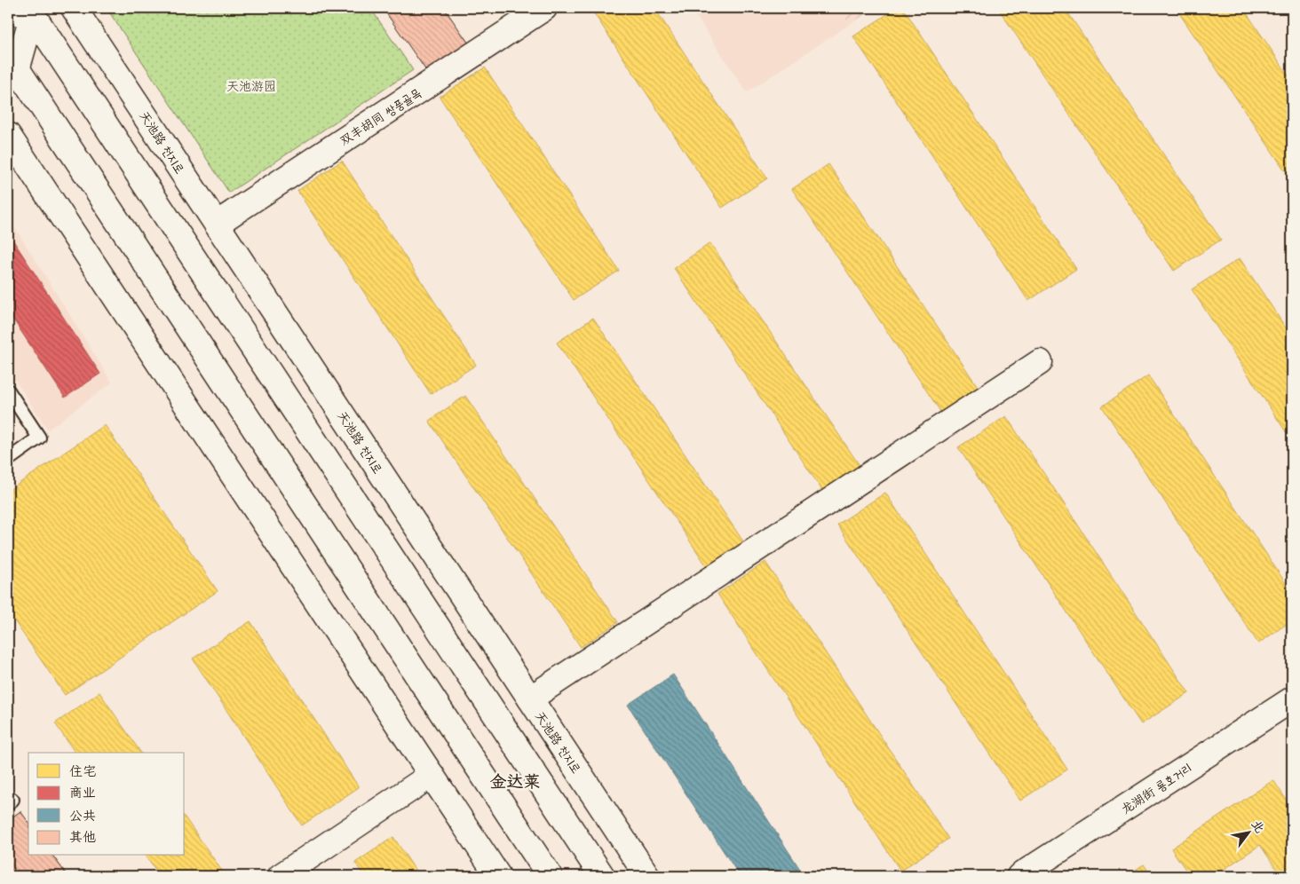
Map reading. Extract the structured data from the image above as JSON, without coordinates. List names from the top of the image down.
{
  "streets": {
    "street": ["双丰胡同 쌍풍골목", "天池路 천지로", "龙湖街 룡호거리"]
  },
  "crossings": [
    ["双丰胡同 쌍풍골목", "天池路 천지로"]
  ],
  "districts": ["金达莱"],
  "parks": ["天池游园"],
  "legend": [
    "住宅",
    "商业",
    "公共",
    "其他"
  ],
  "north": "top right"
}
